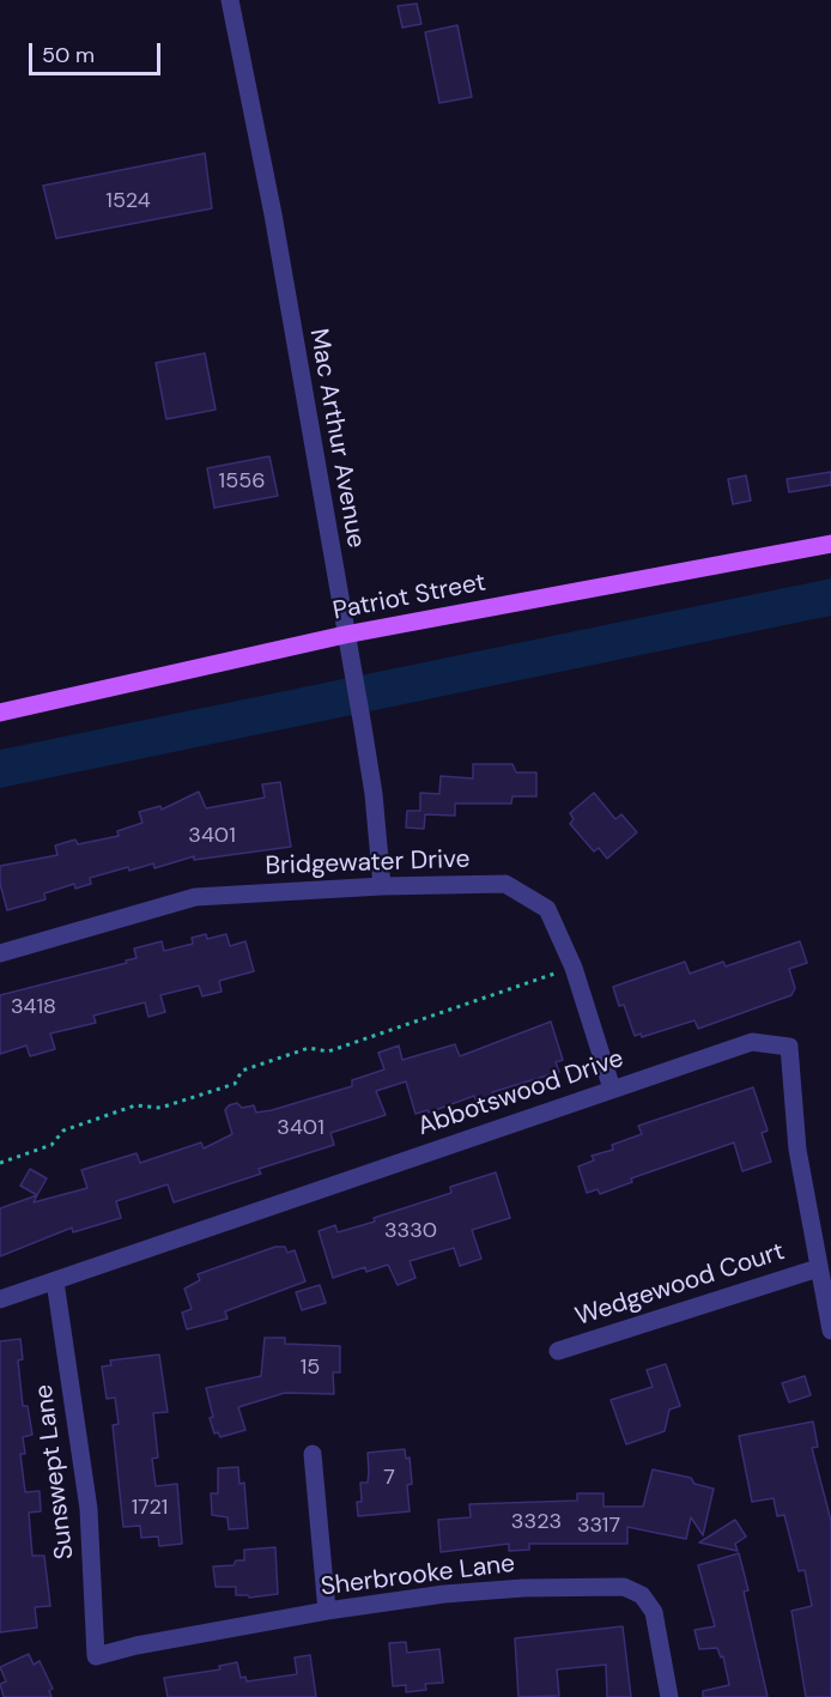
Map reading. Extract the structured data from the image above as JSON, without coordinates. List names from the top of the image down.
{
  "streets": {
    "main road": ["Patriot Street"],
    "street": [
      "Mac Arthur Avenue",
      "Bridgewater Drive",
      "Abbotswood Drive",
      "Wedgewood Court",
      "Sunswept Lane",
      "Sherbrooke Lane"
    ]
  },
  "crossings": [
    ["Mac Arthur Avenue", "Patriot Street"],
    ["Mac Arthur Avenue", "Bridgewater Drive"],
    ["Bridgewater Drive", "Abbotswood Drive"],
    ["Abbotswood Drive", "Wedgewood Court"],
    ["Abbotswood Drive", "Sunswept Lane"],
    ["Sunswept Lane", "Sherbrooke Lane"]
  ],
  "house_numbers": [
    "1524",
    "1556",
    "3401",
    "3418",
    "3401",
    "3330",
    "15",
    "7",
    "1721",
    "3323",
    "3317"
  ],
  "scale_bar": "50 m"
}
